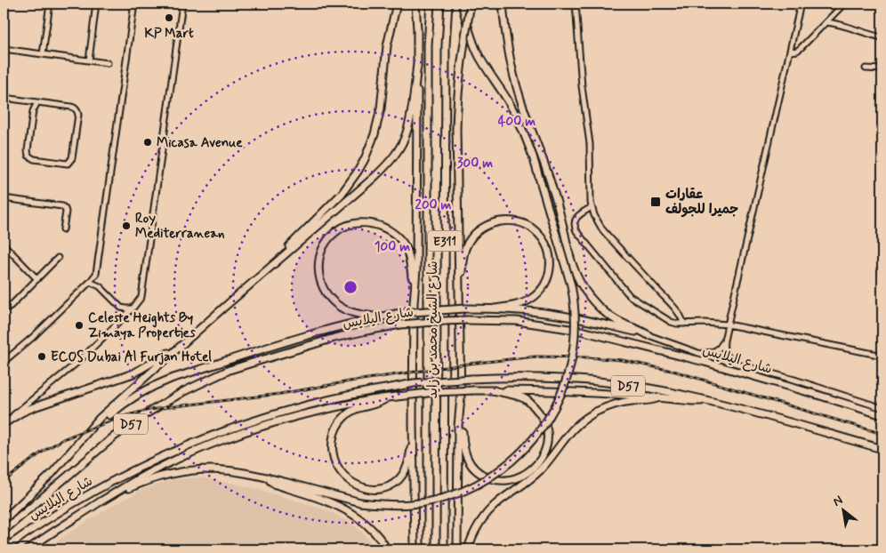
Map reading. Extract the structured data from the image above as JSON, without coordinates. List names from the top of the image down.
{
  "streets": {
    "highway": [
      "E311",
      "شارع اليلايس",
      "شارع الشيخ محمد بن زايد",
      "D57"
    ]
  },
  "places": {
    "other": [
      "KP Mart",
      "Micasa Avenue",
      "Roy Mediterranean",
      "Celeste Heights By Zimaya Properties",
      "ECOS Dubai Al Furjan Hotel"
    ],
    "transit": ["عقارات جميرا للجولف"]
  },
  "north": "top left",
  "rings": [
    "400 m",
    "300 m",
    "200 m",
    "100 m"
  ]
}
